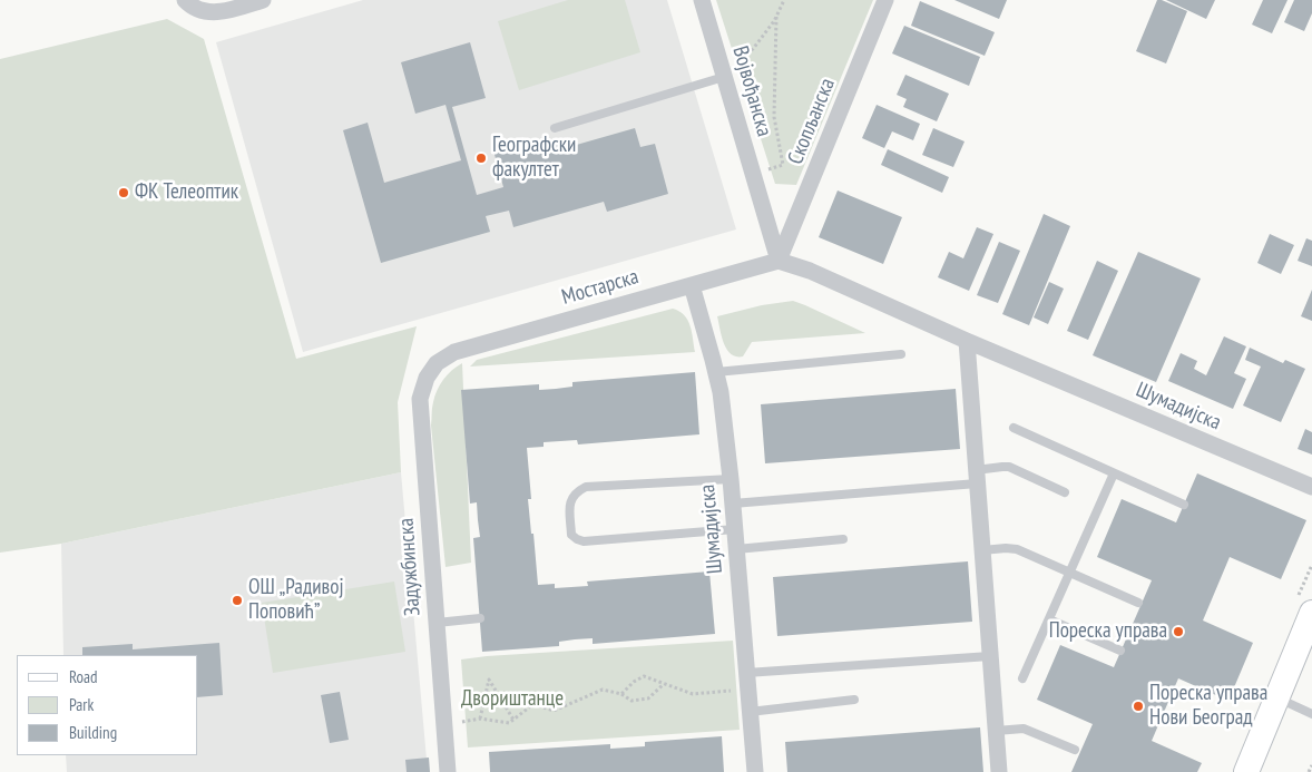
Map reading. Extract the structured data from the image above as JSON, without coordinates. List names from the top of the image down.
{
  "streets": {
    "street": [
      "Војвођанска",
      "Скопљанска",
      "Мостарска",
      "Шумадијска",
      "Задужбинска"
    ]
  },
  "crossings": [
    ["Војвођанска", "Скопљанска"],
    ["Војвођанска", "Мостарска"],
    ["Војвођанска", "Шумадијска"],
    ["Скопљанска", "Мостарска"],
    ["Скопљанска", "Шумадијска"],
    ["Мостарска", "Шумадијска"],
    ["Мостарска", "Задужбинска"]
  ],
  "parks": ["Двориштанце"],
  "places": [
    "Географски факултет",
    "ФК Телеоптик",
    "ОШ „Радивој Поповић”",
    "Пореска управа",
    "Пореска управа Нови Београд"
  ],
  "legend": ["Road", "Park", "Building"]
}
